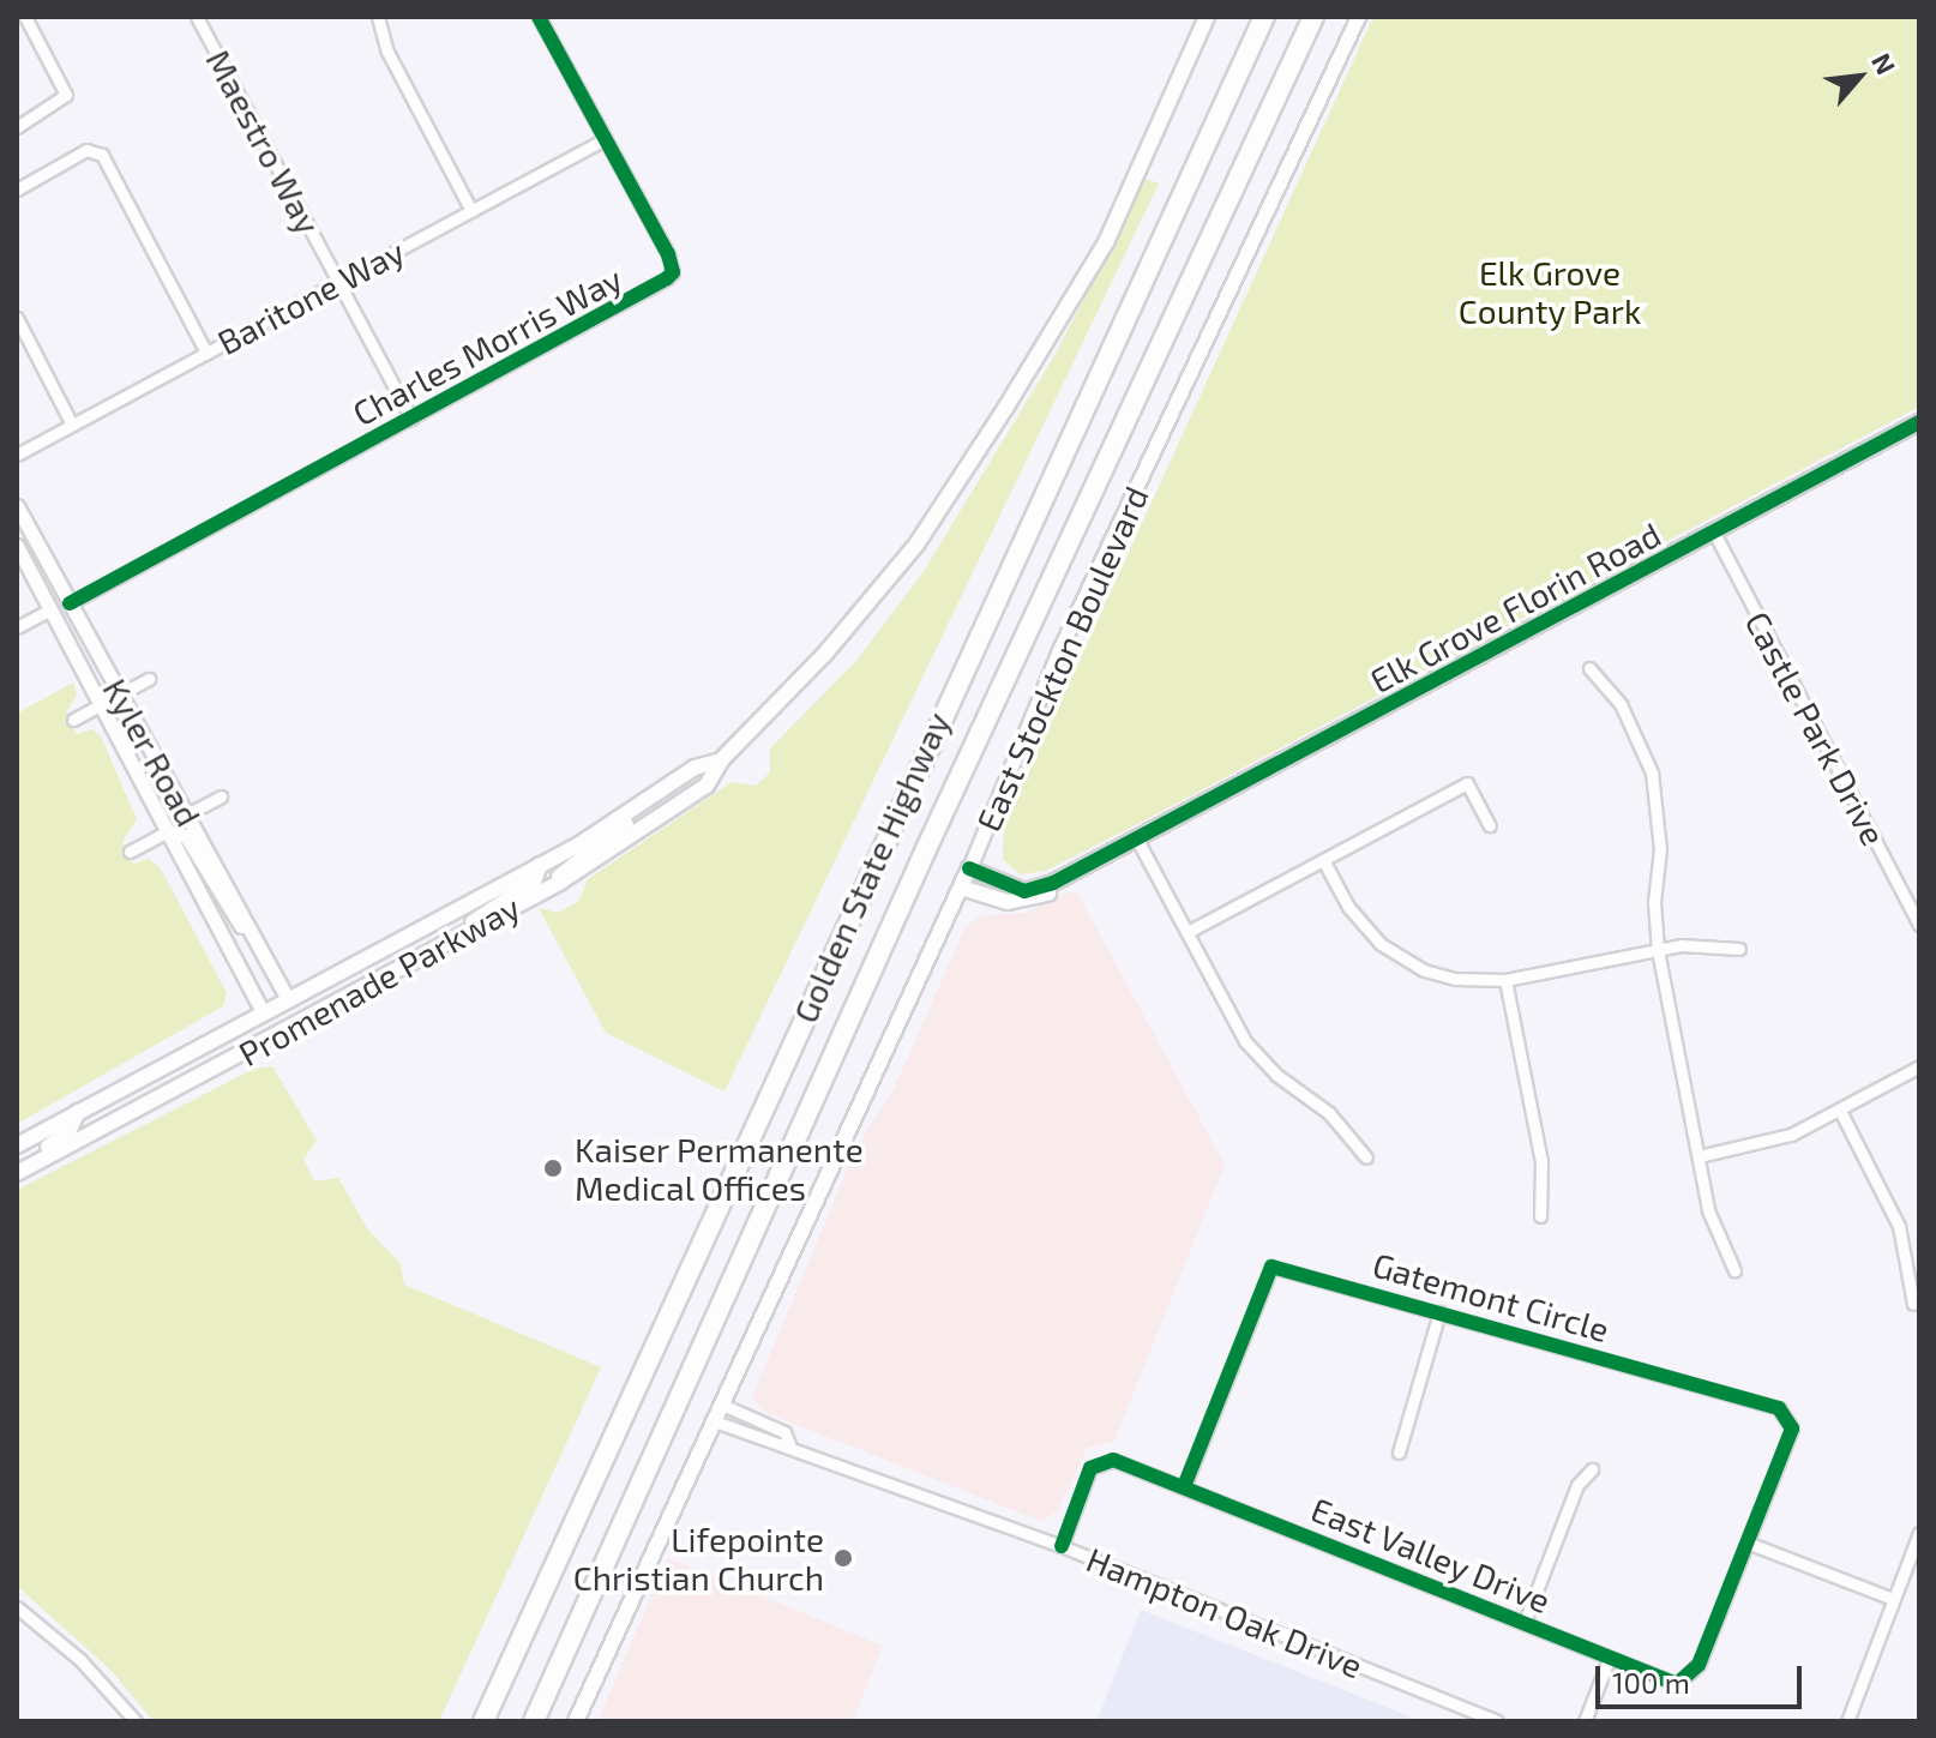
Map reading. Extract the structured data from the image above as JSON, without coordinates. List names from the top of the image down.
{
  "streets": {
    "highway": ["Golden State Highway"],
    "main road": ["Elk Grove Florin Road", "East Stockton Boulevard", "Promenade Parkway"],
    "street": [
      "Maestro Way",
      "Baritone Way",
      "Charles Morris Way",
      "Castle Park Drive",
      "Kyler Road",
      "Gatemont Circle",
      "East Valley Drive",
      "Hampton Oak Drive"
    ]
  },
  "crossings": [
    ["Maestro Way", "Baritone Way"],
    ["Maestro Way", "Charles Morris Way"],
    ["Baritone Way", "Charles Morris Way"],
    ["Charles Morris Way", "Kyler Road"],
    ["Elk Grove Florin Road", "East Stockton Boulevard"],
    ["Elk Grove Florin Road", "Castle Park Drive"],
    ["East Stockton Boulevard", "Hampton Oak Drive"],
    ["Kyler Road", "Promenade Parkway"],
    ["Gatemont Circle", "East Valley Drive"],
    ["East Valley Drive", "Hampton Oak Drive"]
  ],
  "parks": ["Elk Grove County Park"],
  "places": ["Kaiser Permanente Medical Offices", "Lifepointe Christian Church"],
  "scale_bar": "100 m",
  "north": "top right"
}
